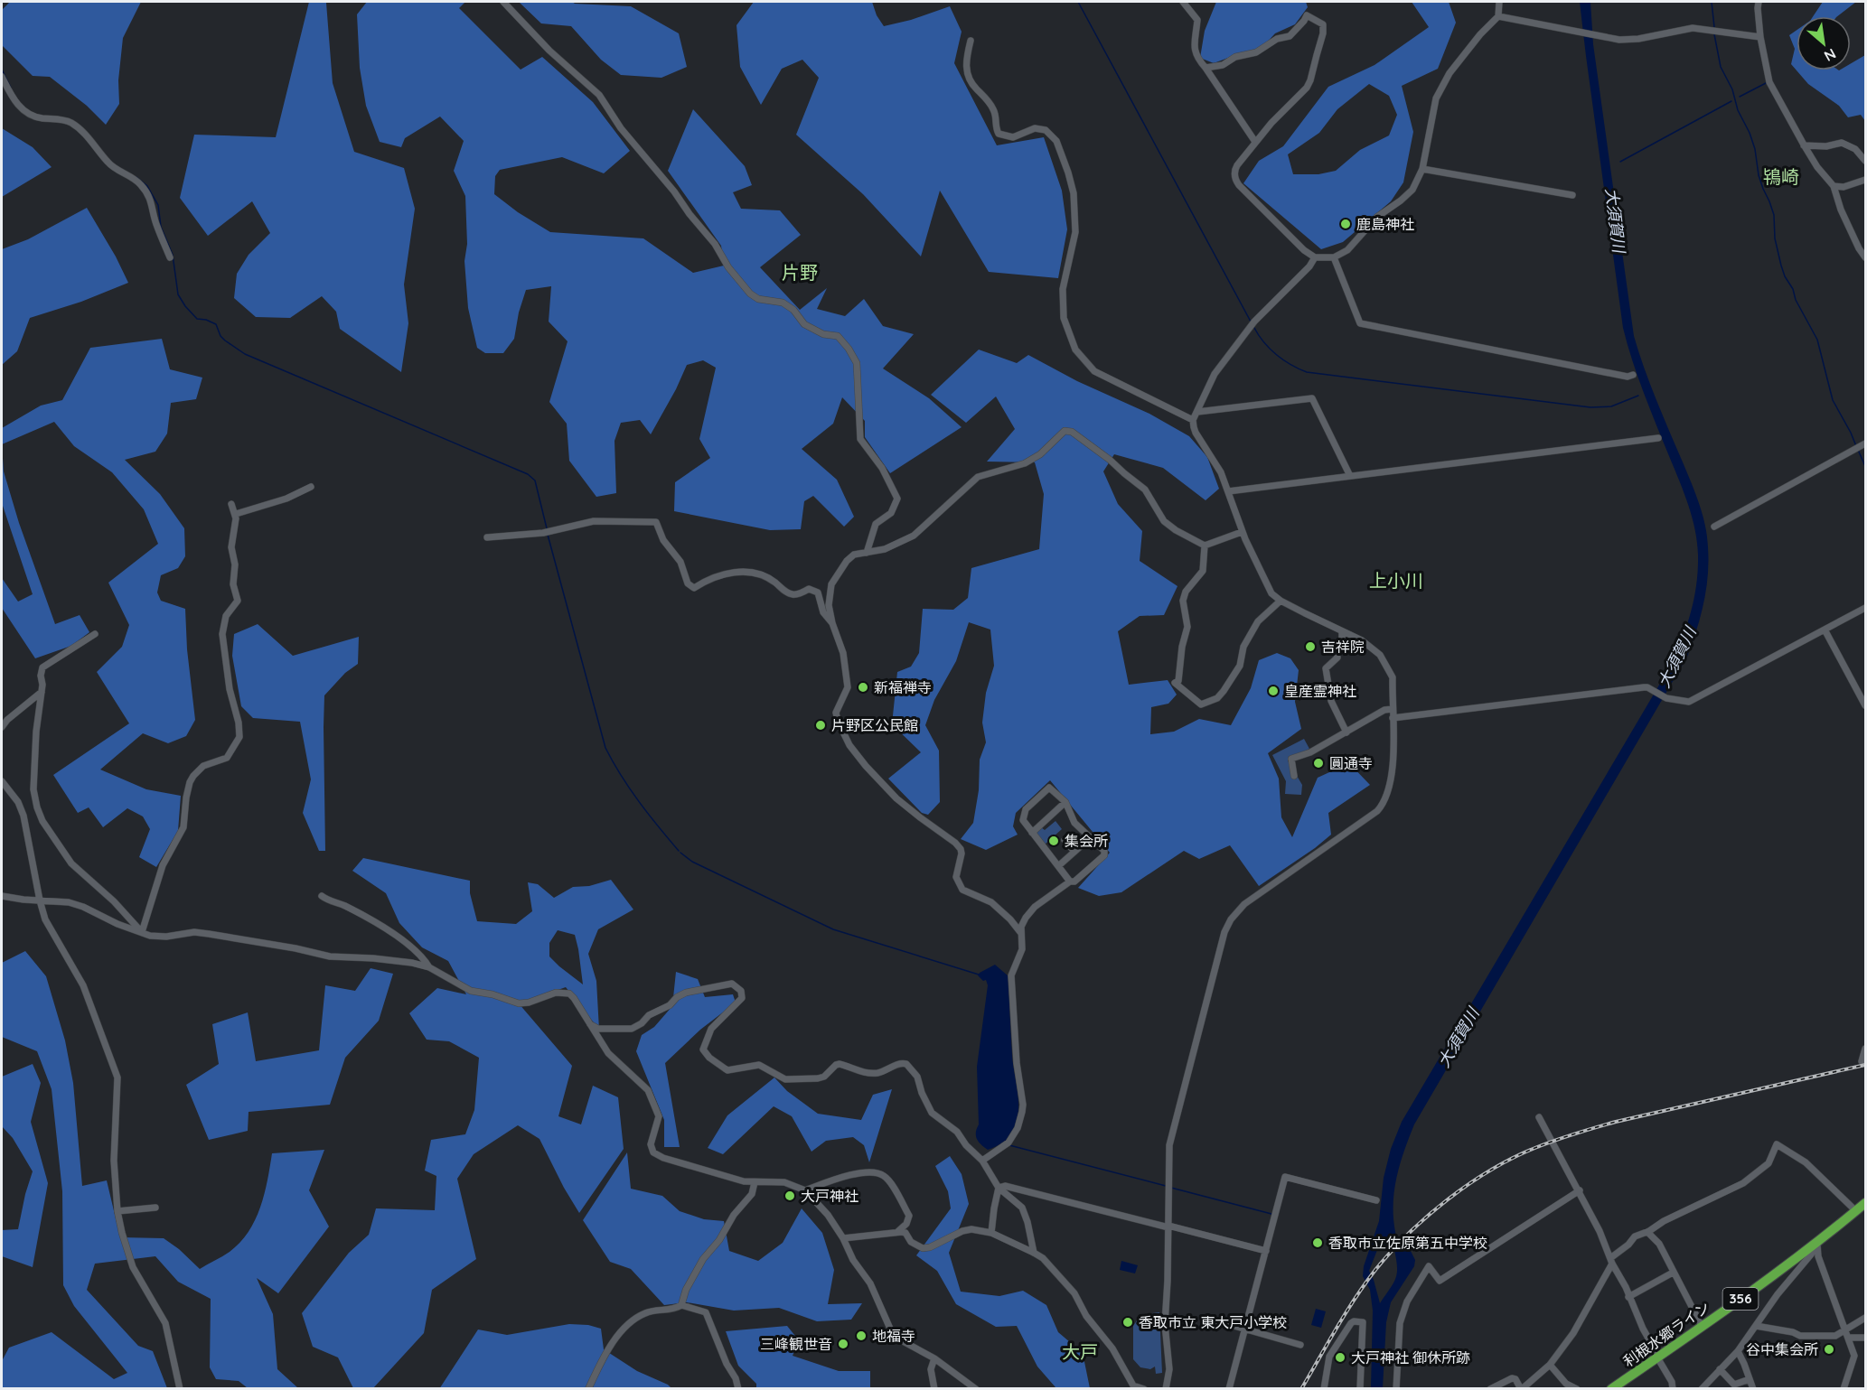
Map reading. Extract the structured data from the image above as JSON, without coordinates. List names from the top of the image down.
{
  "streets": {
    "highway": ["356", "利根水郷ライン"]
  },
  "districts": [
    "鴇崎",
    "片野",
    "上小川",
    "大戸"
  ],
  "water": ["大須賀川"],
  "places": [
    "鹿島神社",
    "吉祥院",
    "新福禅寺",
    "皇産霊神社",
    "片野区公民館",
    "圓通寺",
    "集会所",
    "大戸神社",
    "香取市立佐原第五中学校",
    "香取市立 東大戸小学校",
    "地福寺",
    "三峰観世音",
    "谷中集会所",
    "大戸神社 御休所跡"
  ],
  "north": "bottom right"
}
